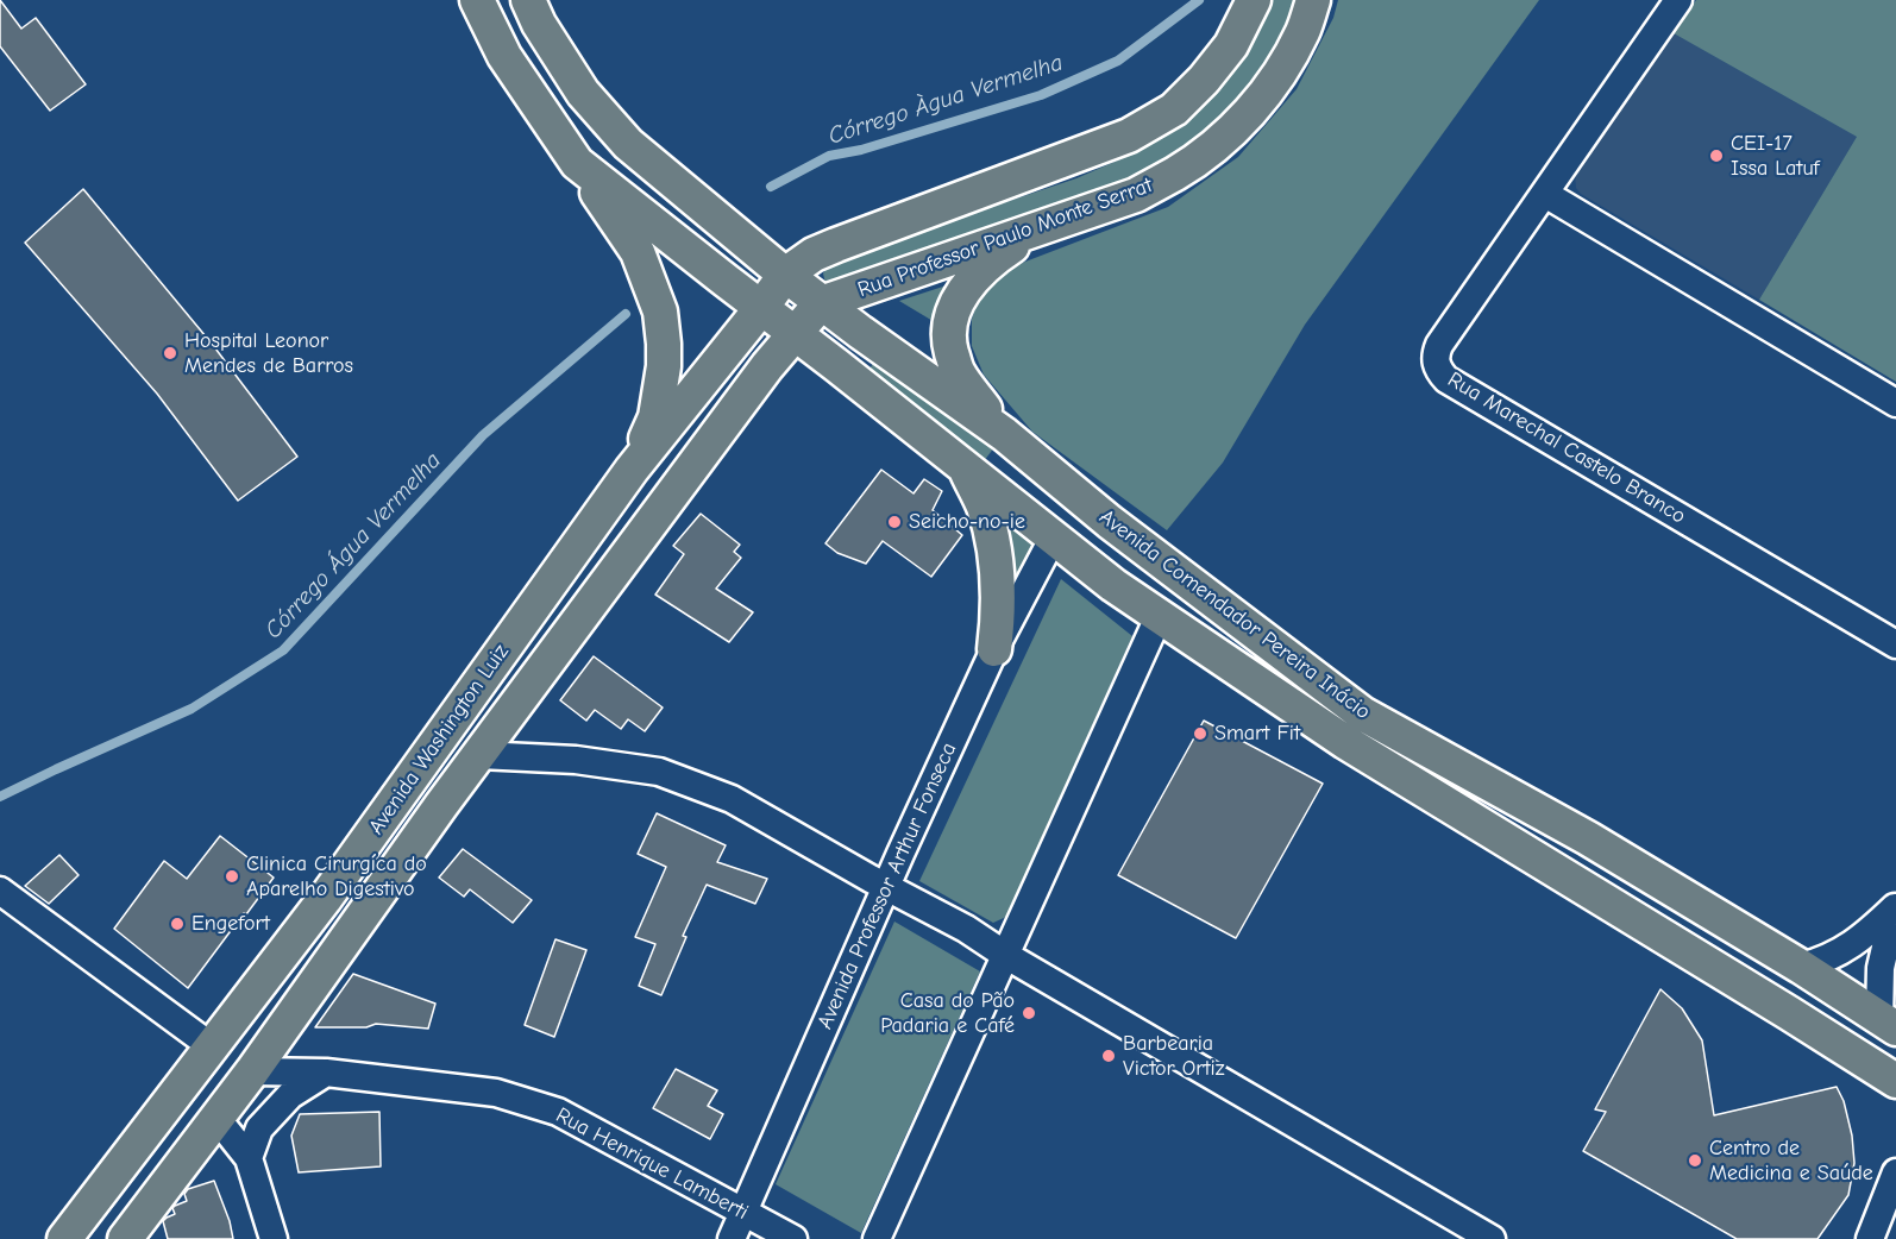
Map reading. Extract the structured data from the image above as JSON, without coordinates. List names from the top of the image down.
{
  "streets": {
    "main road": ["Rua Professor Paulo Monte Serrat", "Avenida Comendador Pereira Inácio", "Avenida Washington Luiz"],
    "street": ["Rua Marechal Castelo Branco", "Avenida Professor Arthur Fonseca", "Rua Henrique Lamberti"]
  },
  "crossings": [
    ["Rua Professor Paulo Monte Serrat", "Avenida Comendador Pereira Inácio"],
    ["Avenida Comendador Pereira Inácio", "Avenida Washington Luiz"],
    ["Avenida Comendador Pereira Inácio", "Avenida Professor Arthur Fonseca"],
    ["Avenida Washington Luiz", "Rua Henrique Lamberti"],
    ["Avenida Professor Arthur Fonseca", "Rua Henrique Lamberti"]
  ],
  "water": ["Córrego Àgua Vermelha", "Córrego Água Vermelha"],
  "places": [
    "CEI-17 Issa Latuf",
    "Hospital Leonor Mendes de Barros",
    "Seicho-no-ie",
    "Smart Fit",
    "Clinica Cirurgíca do Aparelho Digestivo",
    "Engefort",
    "Casa do Pão Padaria e Café",
    "Barbearia Victor Ortiz",
    "Centro de Medicina e Saúde"
  ]
}
